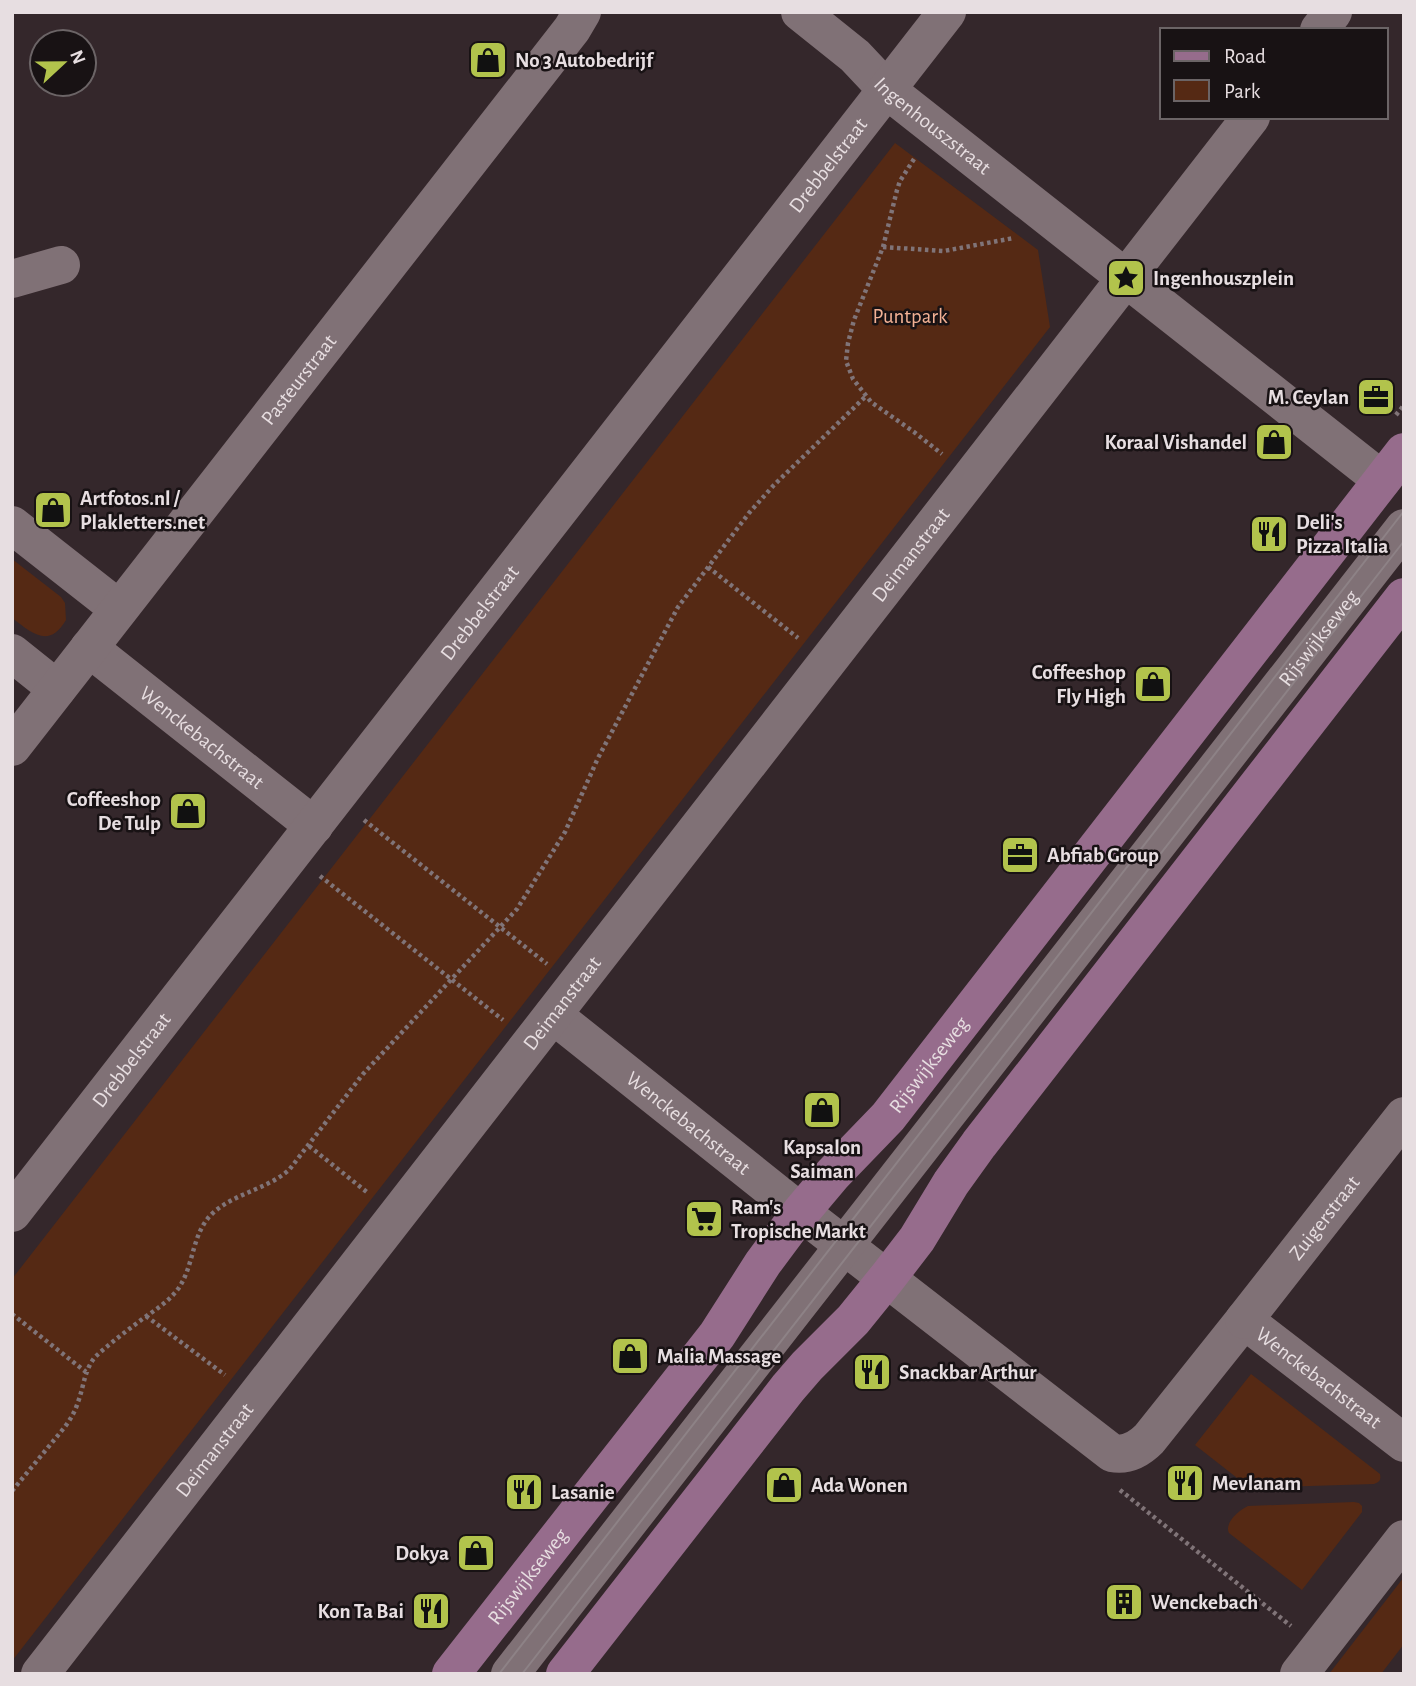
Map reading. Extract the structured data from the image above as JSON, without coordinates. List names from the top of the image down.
{
  "streets": {
    "main road": ["Rijswijkseweg"],
    "street": [
      "Ingenhouszstraat",
      "Drebbelstraat",
      "Pasteurstraat",
      "Deimanstraat",
      "Wenckebachstraat",
      "Zuigerstraat"
    ]
  },
  "crossings": [
    ["Ingenhouszstraat", "Drebbelstraat"],
    ["Drebbelstraat", "Wenckebachstraat"],
    ["Pasteurstraat", "Wenckebachstraat"],
    ["Deimanstraat", "Wenckebachstraat"],
    ["Rijswijkseweg", "Wenckebachstraat"],
    ["Wenckebachstraat", "Zuigerstraat"]
  ],
  "parks": ["Puntpark"],
  "places": {
    "shop": [
      "No 3 Autobedrijf",
      "Koraal Vishandel",
      "Artfotos.nl / Plakletters.net",
      "Coffeeshop Fly High",
      "Coffeeshop De Tulp",
      "Kapsalon Saiman",
      "Malia Massage",
      "Ada Wonen",
      "Dokya"
    ],
    "place": ["Ingenhouszplein"],
    "office": ["M. Ceylan", "Abfiab Group"],
    "restaurant": [
      "Deli's Pizza Italia",
      "Snackbar Arthur",
      "Mevlanam",
      "Lasanie",
      "Kon Ta Bai"
    ],
    "supermarket": ["Ram's Tropische Markt"],
    "building": ["Wenckebach"]
  },
  "legend": ["Road", "Park"],
  "north": "right"
}
